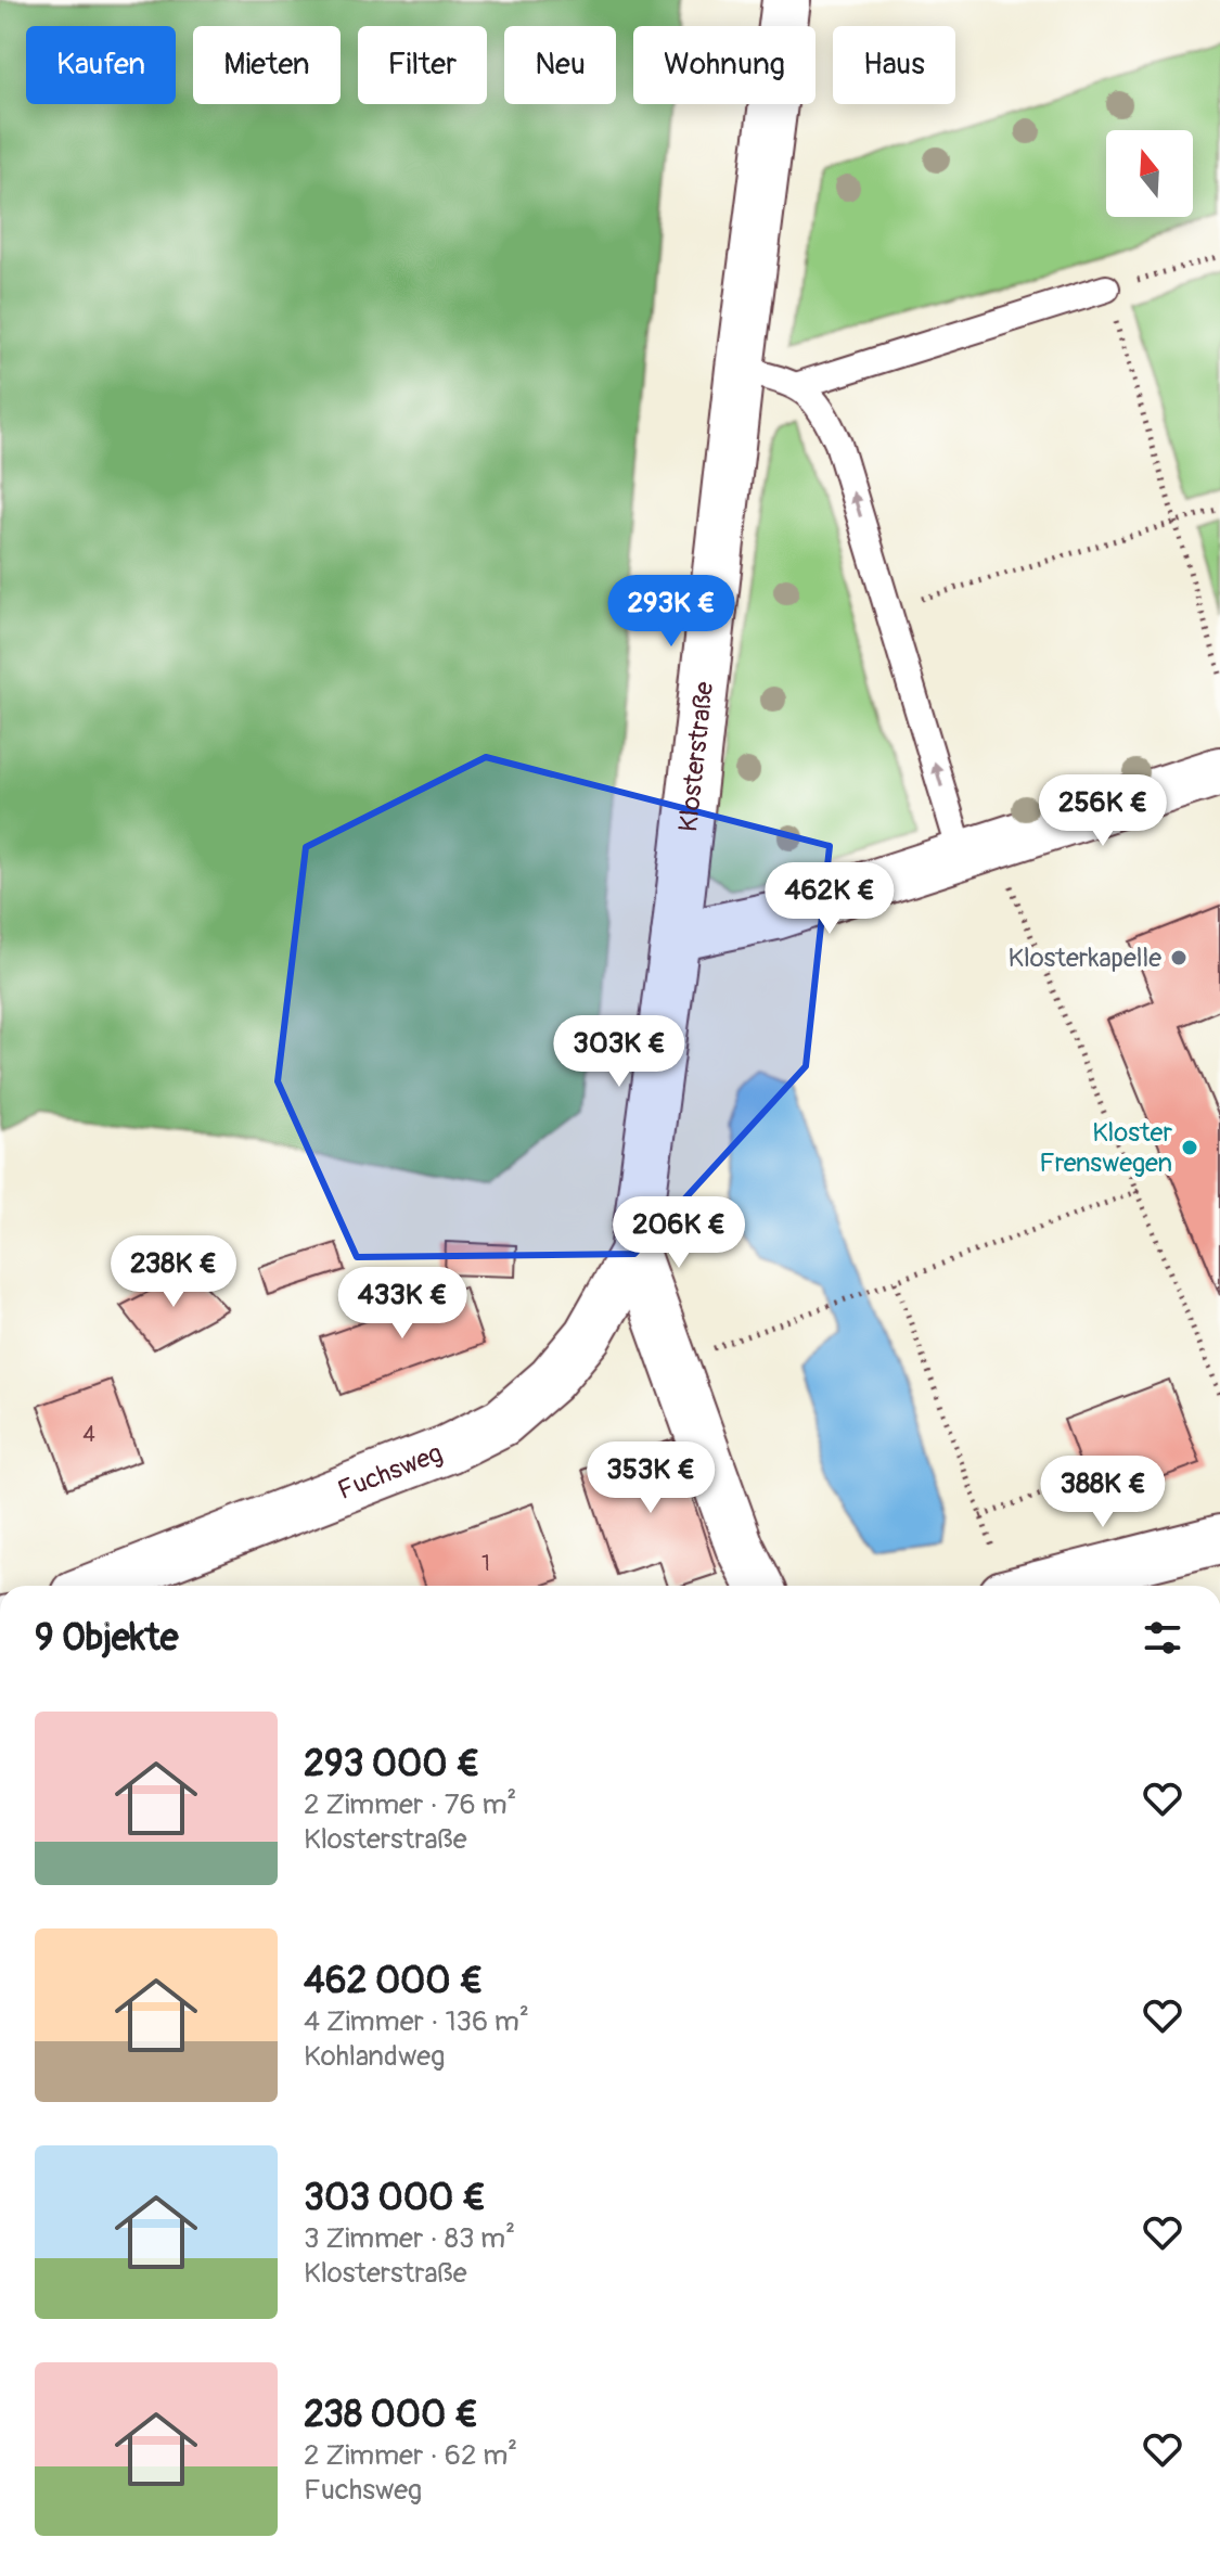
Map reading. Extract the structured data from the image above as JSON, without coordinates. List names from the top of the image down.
{
  "streets": {
    "street": ["Klosterstraße", "Fuchsweg"]
  },
  "crossings": [
    ["Klosterstraße", "Fuchsweg"]
  ],
  "places": ["Klosterkapelle", "Kloster Frenswegen"],
  "house_numbers": ["4", "1"],
  "north": "top",
  "page": {
    "chip": [
      "Kaufen",
      "Mieten",
      "Filter",
      "Neu",
      "Wohnung",
      "Haus"
    ],
    "price": [
      "293K €",
      "256K €",
      "462K €",
      "303K €",
      "206K €",
      "238K €",
      "433K €",
      "353K €",
      "388K €"
    ],
    "heading": "9 Objekte",
    "list": [
      {
        "name": "293 000 €",
        "note": "2 Zimmer · 76 m² · Klosterstraße"
      },
      {
        "name": "462 000 €",
        "note": "4 Zimmer · 136 m² · Kohlandweg"
      },
      {
        "name": "303 000 €",
        "note": "3 Zimmer · 83 m² · Klosterstraße"
      },
      {
        "name": "238 000 €",
        "note": "2 Zimmer · 62 m² · Fuchsweg"
      }
    ]
  }
}
